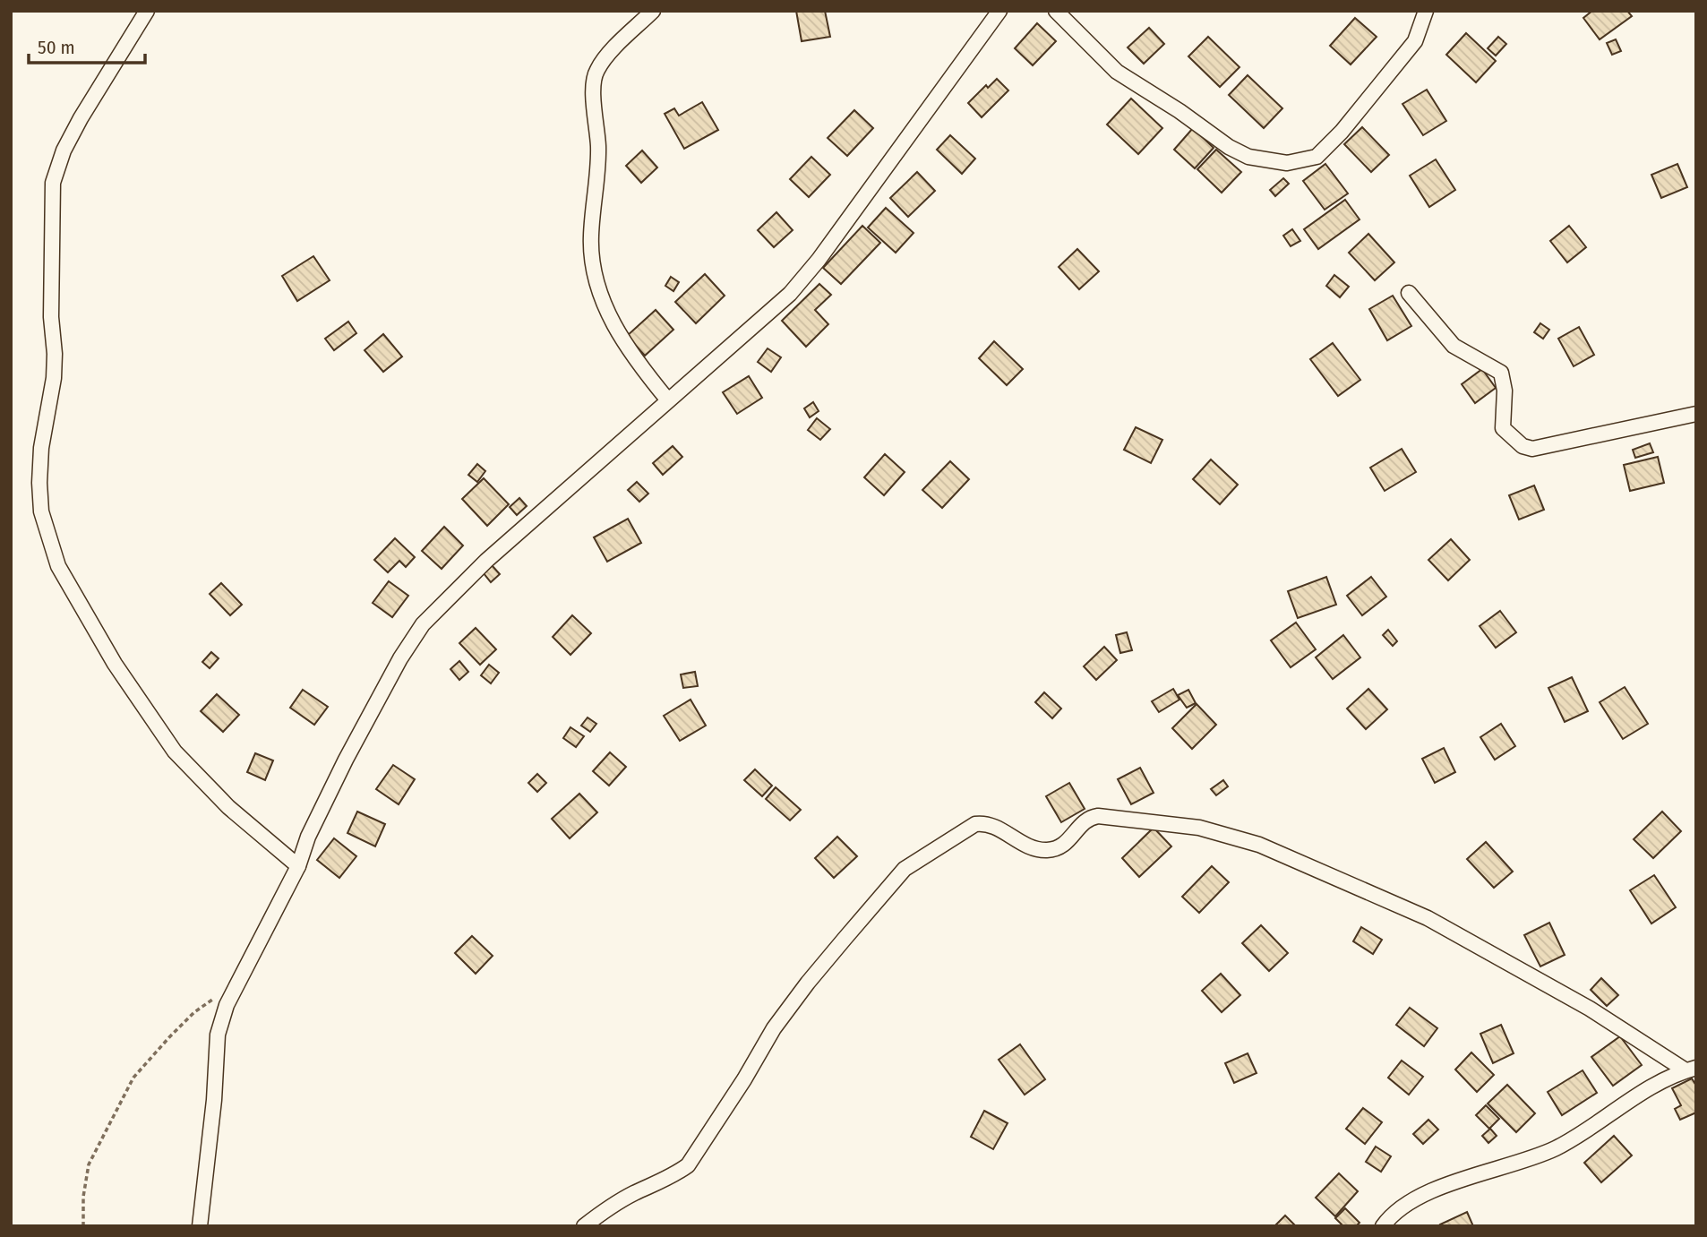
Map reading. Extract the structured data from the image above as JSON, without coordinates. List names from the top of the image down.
{
  "scale_bar": "50 m"
}
